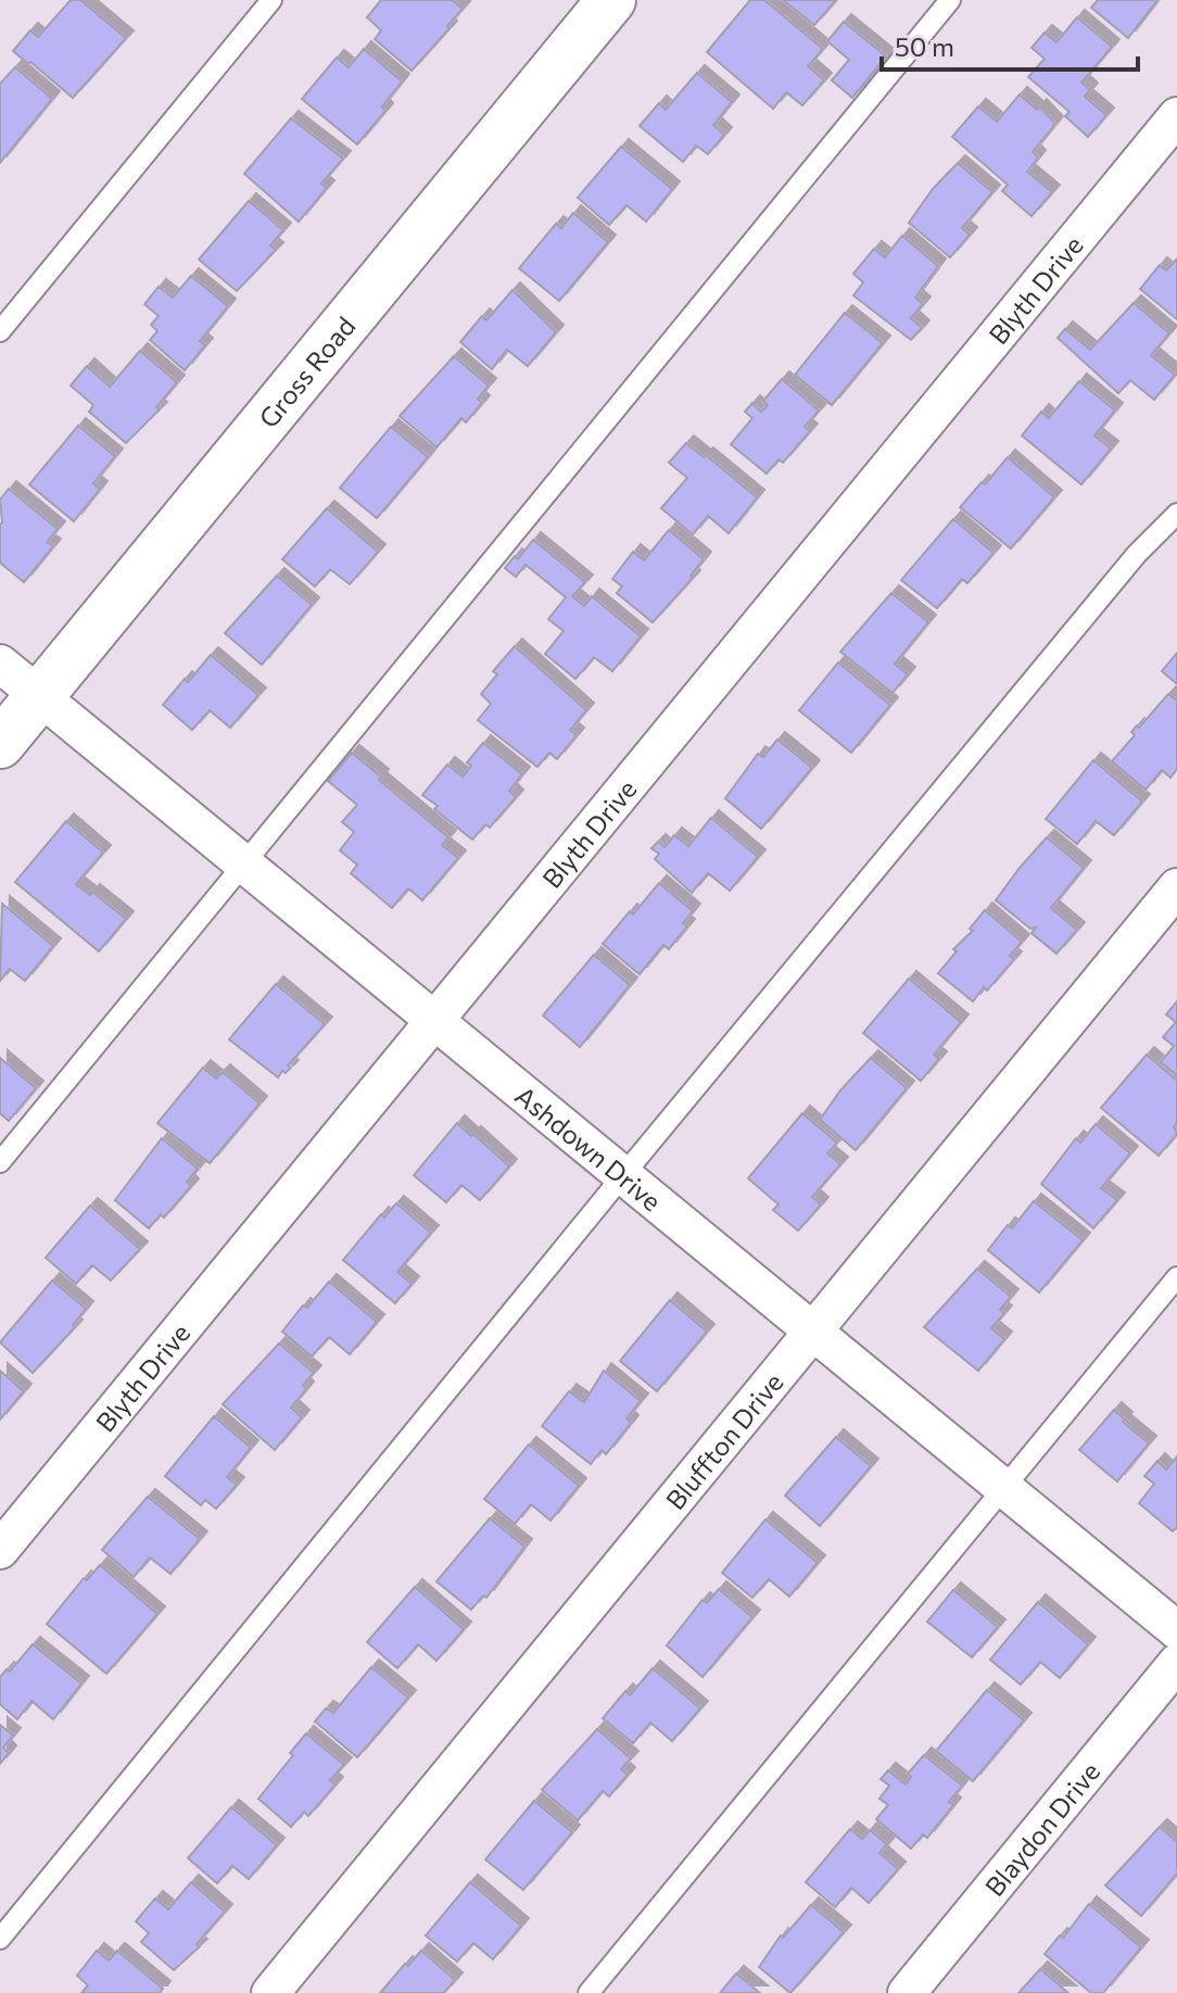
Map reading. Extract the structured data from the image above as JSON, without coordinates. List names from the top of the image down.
{
  "streets": {
    "street": [
      "Blyth Drive",
      "Gross Road",
      "Ashdown Drive",
      "Bluffton Drive",
      "Blaydon Drive"
    ]
  },
  "crossings": [
    ["Blyth Drive", "Ashdown Drive"],
    ["Gross Road", "Ashdown Drive"],
    ["Ashdown Drive", "Bluffton Drive"]
  ],
  "scale_bar": "50 m"
}
